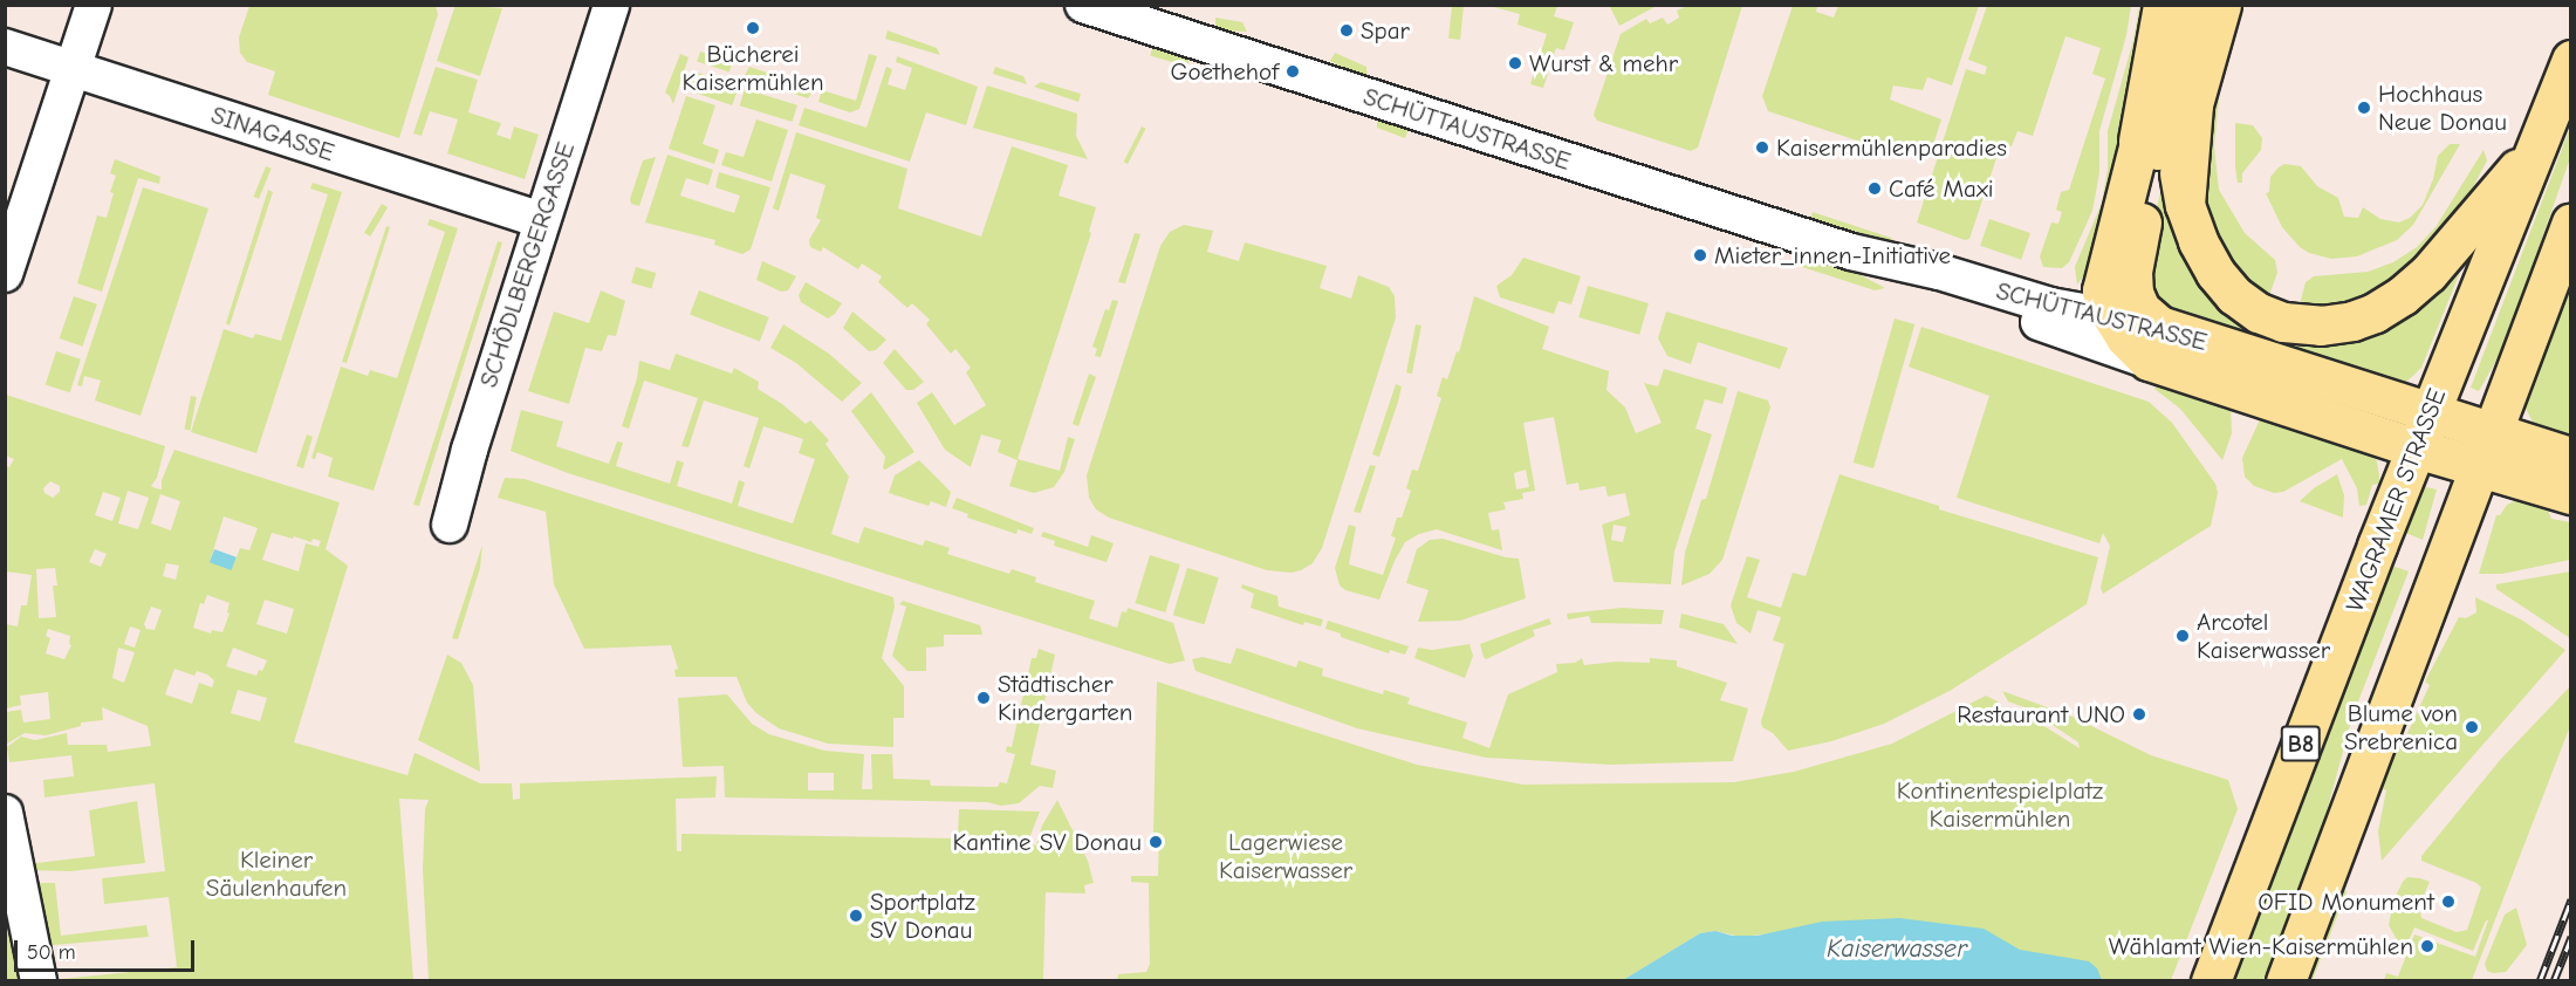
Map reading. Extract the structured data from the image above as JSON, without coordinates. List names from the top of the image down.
{
  "streets": {
    "main road": ["SCHÜTTAUSTRASSE", "WAGRAMER STRASSE", "B8"],
    "street": ["SINAGASSE", "SCHÖDLBERGERGASSE"]
  },
  "crossings": [
    ["SCHÜTTAUSTRASSE", "WAGRAMER STRASSE"],
    ["SINAGASSE", "SCHÖDLBERGERGASSE"]
  ],
  "water": ["Kaiserwasser"],
  "parks": ["Kontinentespielplatz Kaisermühlen", "Lagerwiese Kaiserwasser", "Kleiner Säulenhaufen"],
  "places": [
    "Bücherei Kaisermühlen",
    "Spar",
    "Wurst & mehr",
    "Goethehof",
    "Hochhaus Neue Donau",
    "Kaisermühlenparadies",
    "Café Maxi",
    "Mieter_innen-Initiative",
    "Arcotel Kaiserwasser",
    "Städtischer Kindergarten",
    "Restaurant UNO",
    "Blume von Srebrenica",
    "Kantine SV Donau",
    "OFID Monument",
    "Sportplatz SV Donau",
    "Wählamt Wien-Kaisermühlen"
  ],
  "scale_bar": "50 m"
}
